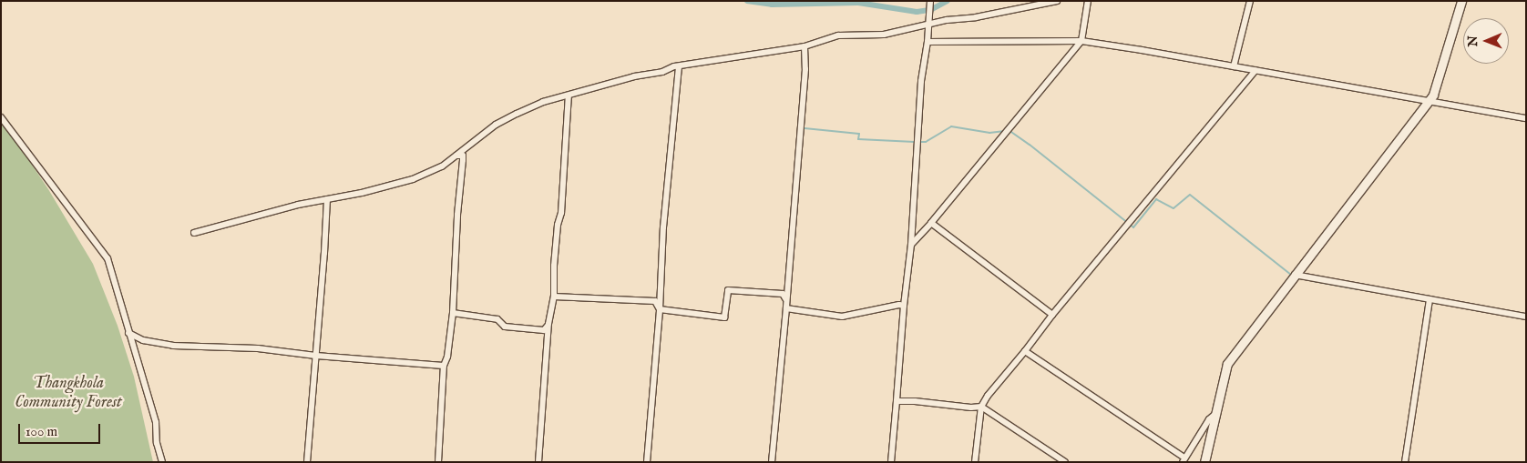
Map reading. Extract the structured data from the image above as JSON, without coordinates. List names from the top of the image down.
{
  "parks": ["Thangkhola Community Forest"],
  "scale_bar": "100 m",
  "north": "left"
}
